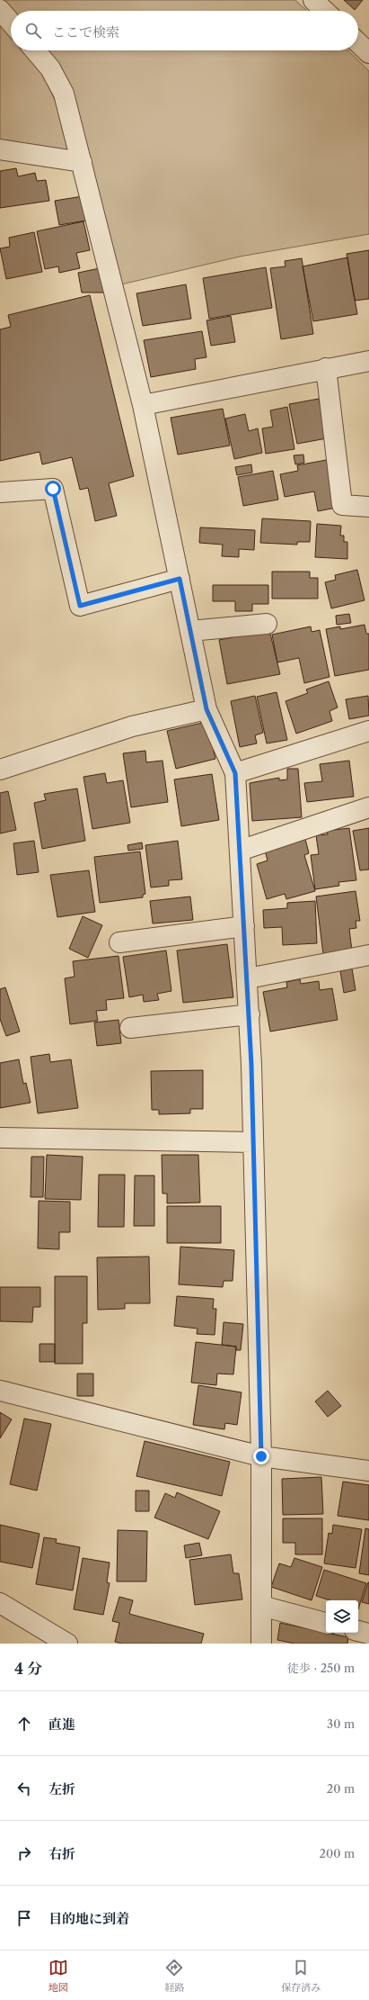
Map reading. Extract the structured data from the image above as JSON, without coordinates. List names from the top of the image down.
{
  "page": {
    "search": "ここで検索",
    "heading": ["4 分", "徒歩 · 250 m"],
    "list": [
      ["直進", "30 m"],
      ["左折", "20 m"],
      ["右折", "200 m"],
      "目的地に到着"
    ],
    "nav": ["地図", "経路", "保存済み"]
  }
}
